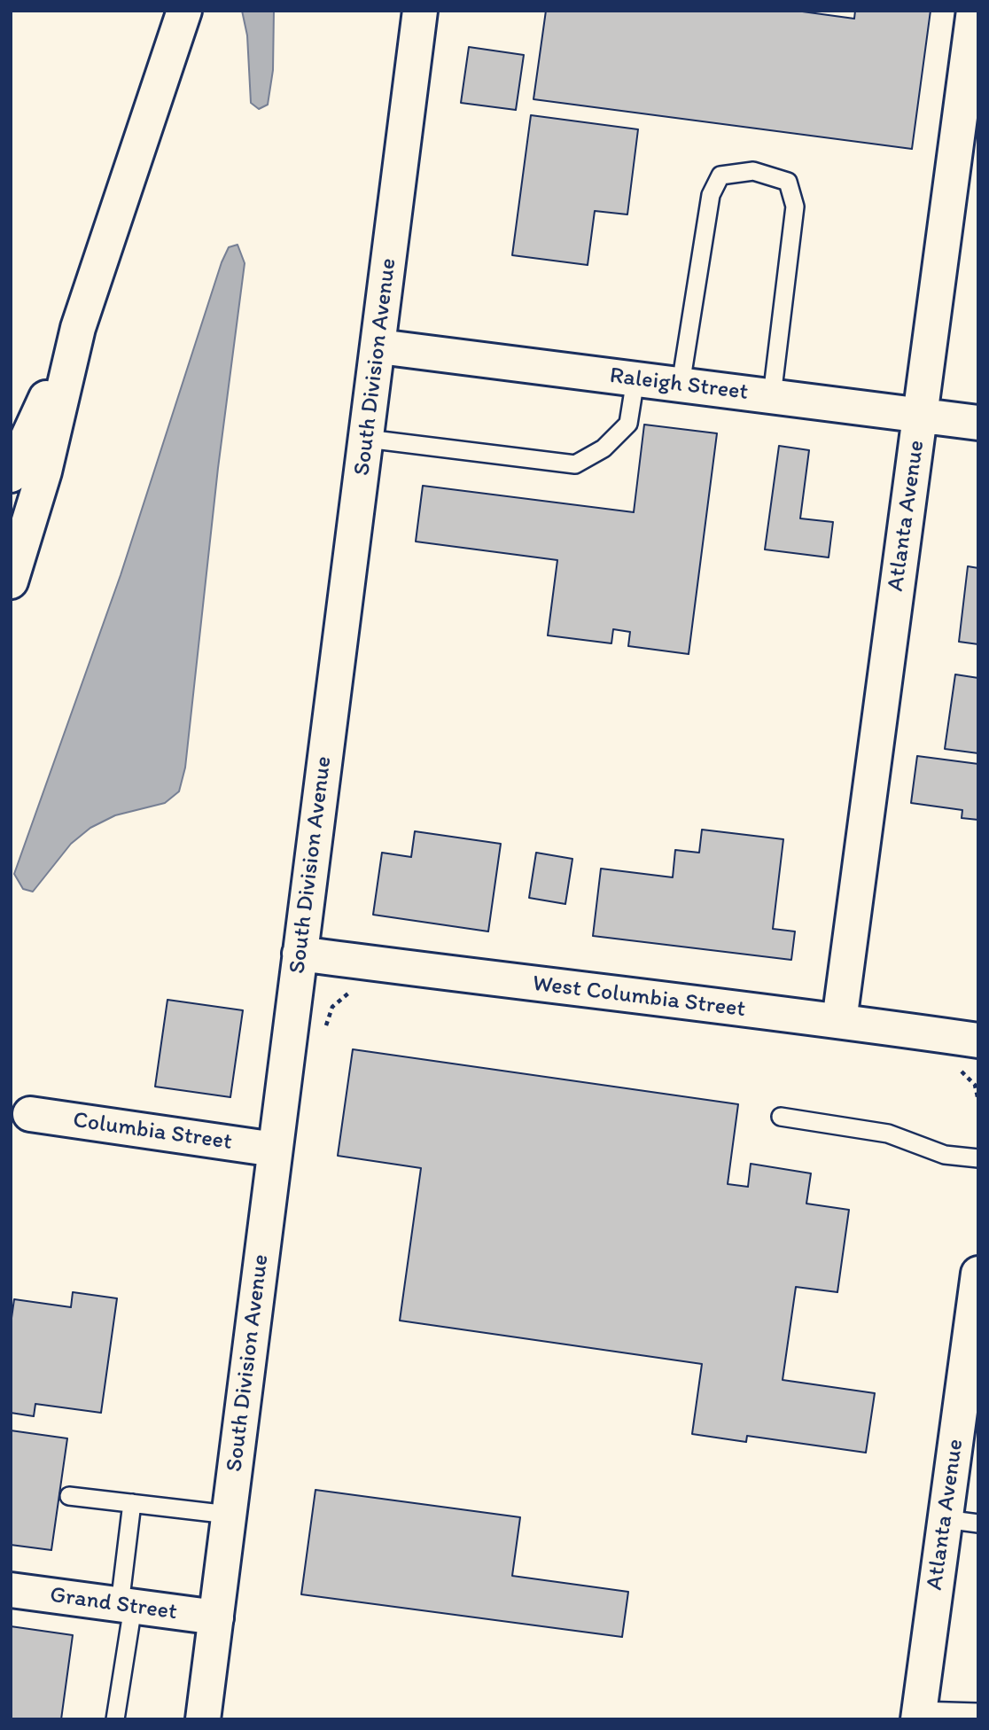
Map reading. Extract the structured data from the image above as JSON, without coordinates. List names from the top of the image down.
{
  "streets": {
    "main road": [
      "South Division Avenue",
      "Raleigh Street",
      "Atlanta Avenue",
      "West Columbia Street",
      "Columbia Street",
      "Grand Street"
    ]
  },
  "crossings": [
    ["South Division Avenue", "Raleigh Street"],
    ["South Division Avenue", "West Columbia Street"],
    ["South Division Avenue", "Columbia Street"],
    ["South Division Avenue", "Grand Street"],
    ["Raleigh Street", "Atlanta Avenue"],
    ["Atlanta Avenue", "West Columbia Street"]
  ]
}
